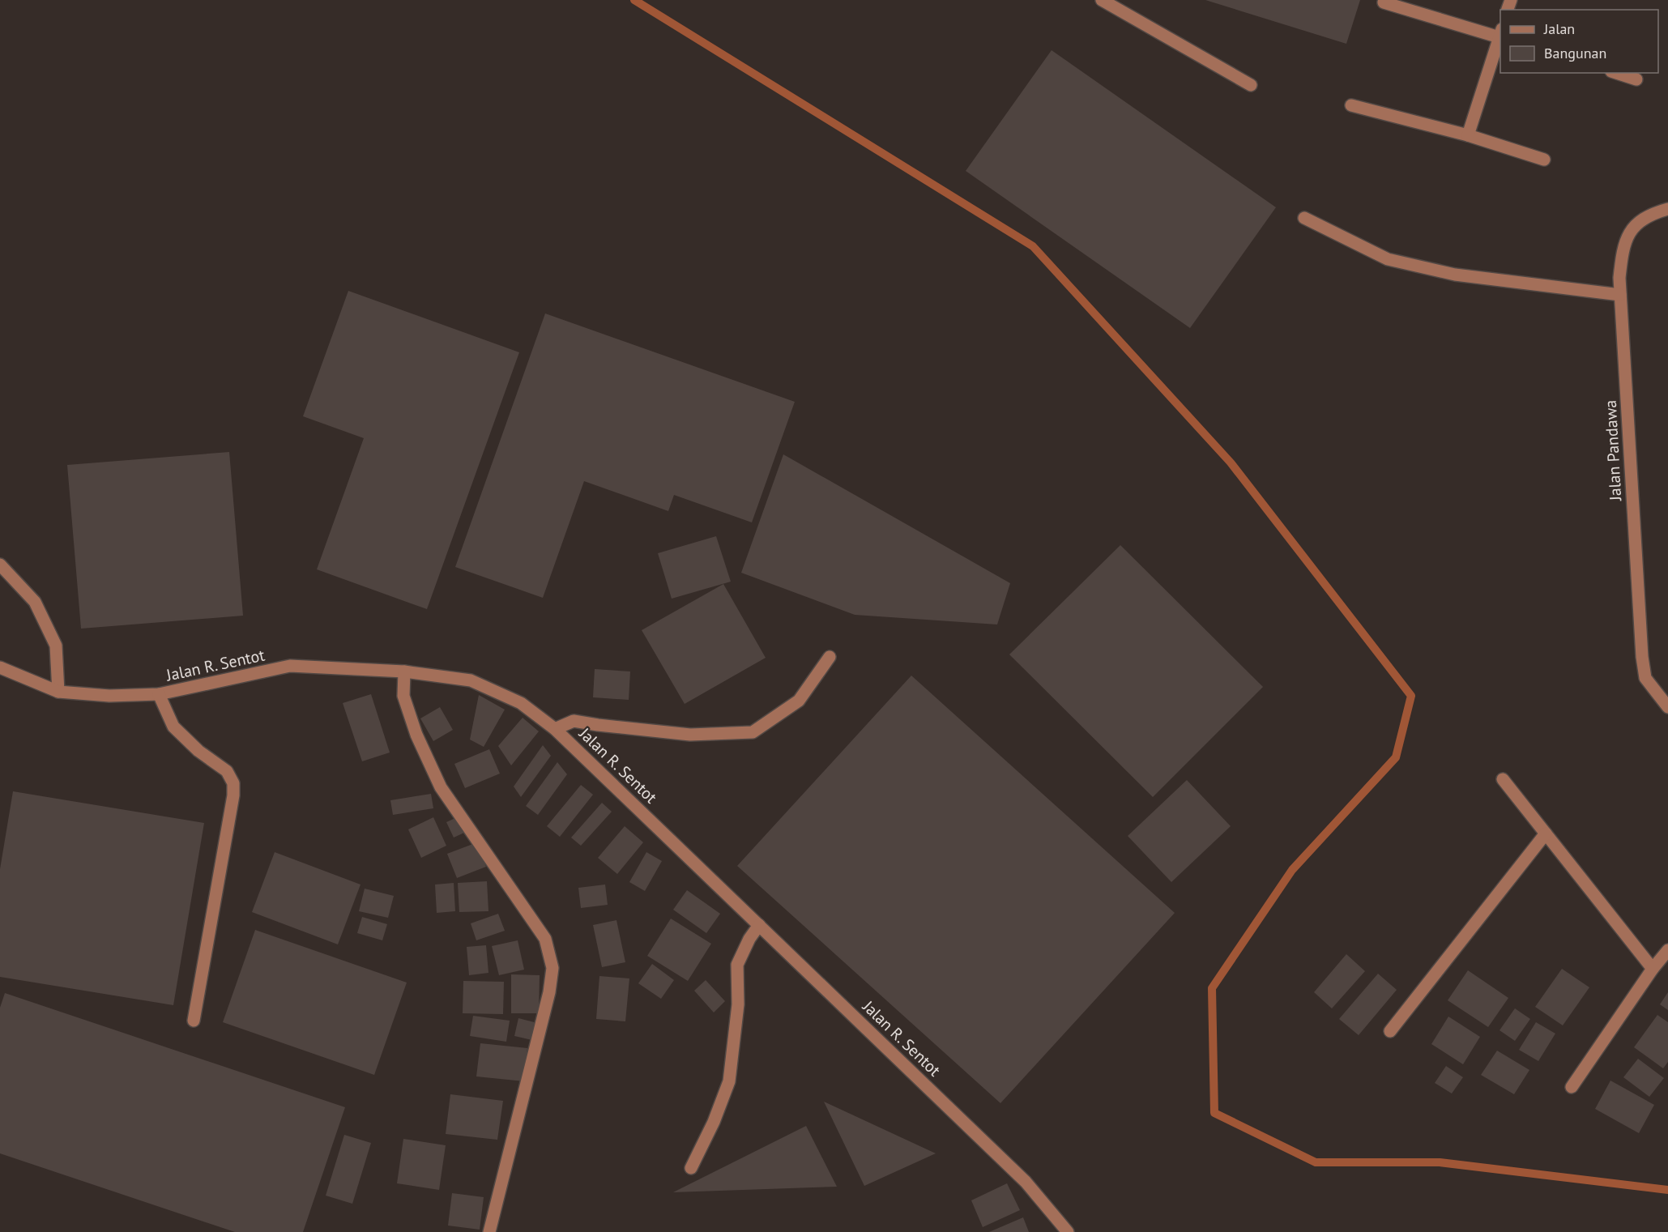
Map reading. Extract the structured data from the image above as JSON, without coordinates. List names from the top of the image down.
{
  "streets": {
    "street": ["Jalan Pandawa", "Jalan R. Sentot"]
  },
  "legend": ["Jalan", "Bangunan"]
}
